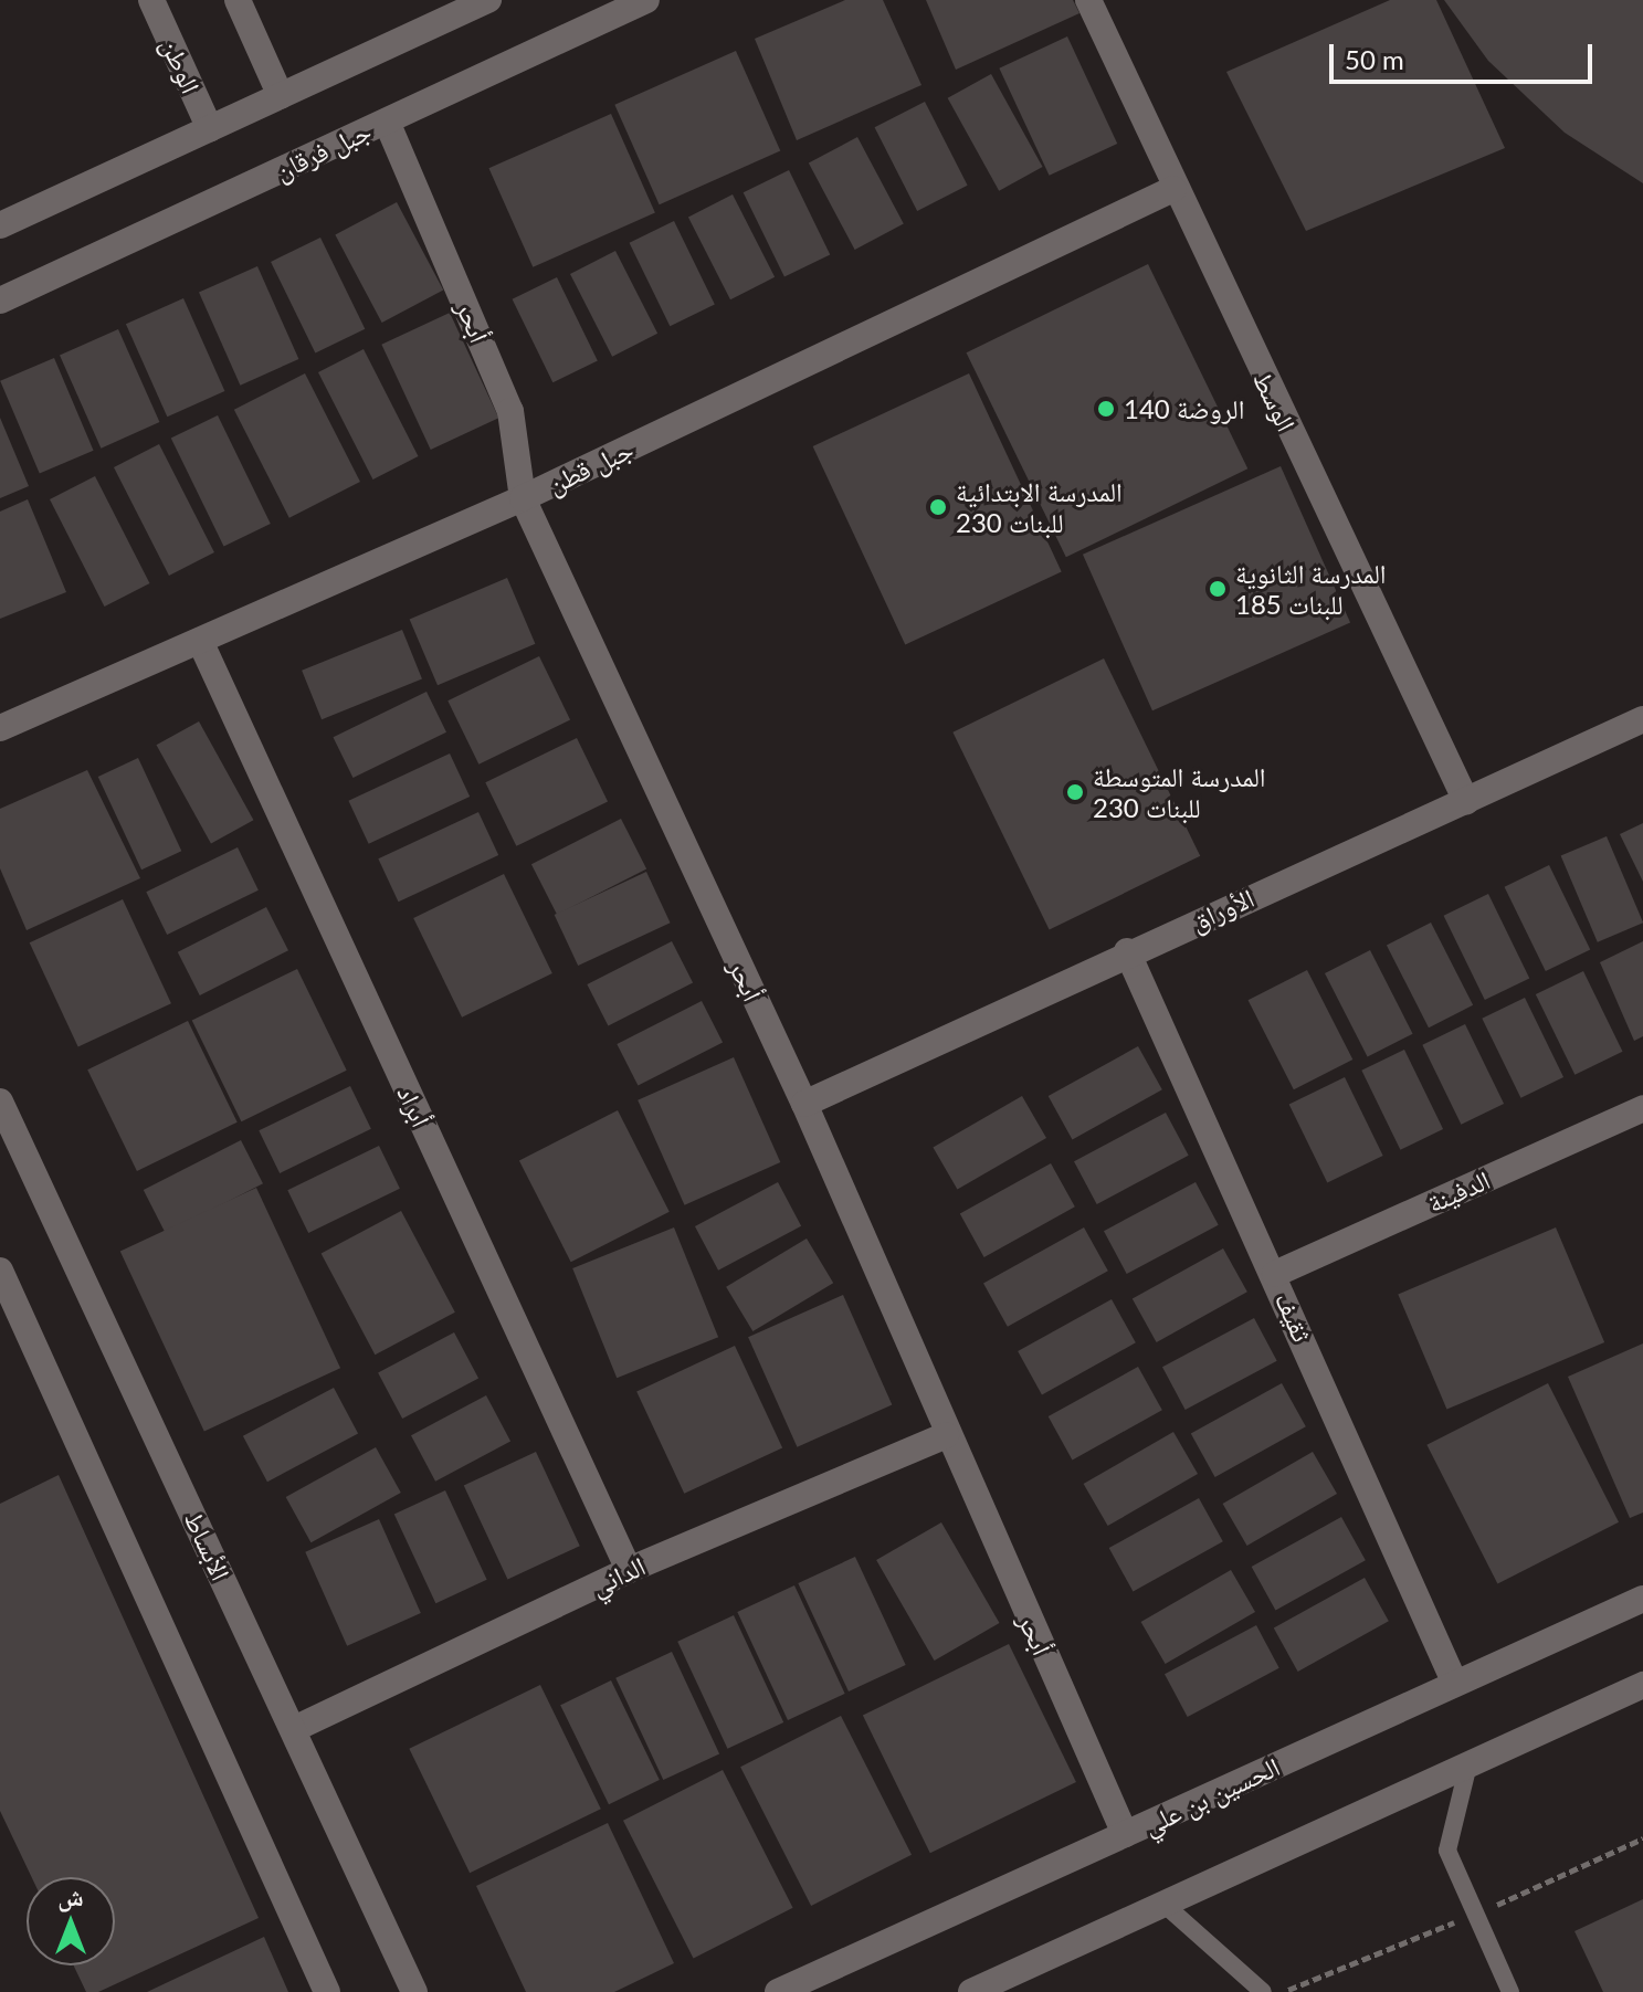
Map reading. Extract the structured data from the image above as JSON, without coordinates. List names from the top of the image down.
{
  "streets": {
    "street": [
      "الوطن",
      "جبل فرقان",
      "أبحر",
      "الوسط",
      "جبل قطن",
      "الأوراق",
      "أبراد",
      "الدفينة",
      "ثقيف",
      "الأبساط",
      "الداني",
      "الحسين بن علي"
    ]
  },
  "crossings": [
    ["جبل فرقان", "أبحر"],
    ["أبحر", "جبل قطن"],
    ["أبحر", "الأوراق"],
    ["أبحر", "الداني"],
    ["أبحر", "الحسين بن علي"],
    ["الوسط", "جبل قطن"],
    ["الوسط", "الأوراق"],
    ["جبل قطن", "أبراد"],
    ["الأوراق", "ثقيف"],
    ["أبراد", "الداني"],
    ["الدفينة", "ثقيف"],
    ["ثقيف", "الحسين بن علي"],
    ["الأبساط", "الداني"]
  ],
  "places": [
    "الروضة 140",
    "المدرسة الابتدائية 230 للبنات",
    "المدرسة الثانوية 185 للبنات",
    "المدرسة المتوسطة 230 للبنات"
  ],
  "scale_bar": "50 m",
  "north": "top"
}
